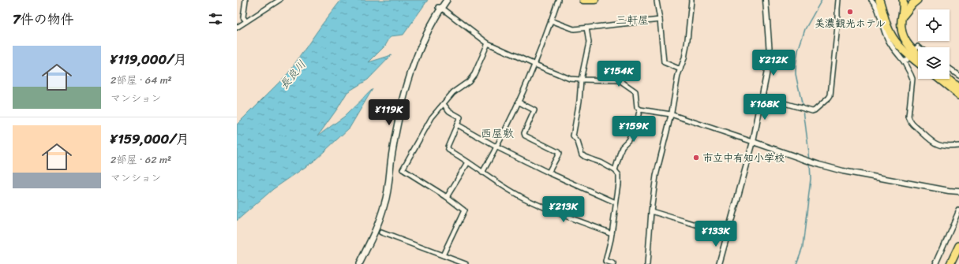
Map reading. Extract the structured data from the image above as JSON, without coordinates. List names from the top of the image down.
{
  "districts": ["三軒屋", "西屋敷"],
  "water": ["長良川"],
  "places": ["美濃観光ホテル", "市立中有知小学校"],
  "page": {
    "heading": "7件の物件",
    "list": [
      {
        "name": "¥119,000/月",
        "note": "2部屋 · 64 m² · マンション"
      },
      {
        "name": "¥159,000/月",
        "note": "2部屋 · 62 m² · マンション"
      }
    ],
    "price": [
      "¥212K",
      "¥154K",
      "¥168K",
      "¥119K",
      "¥159K",
      "¥213K",
      "¥133K"
    ]
  }
}
